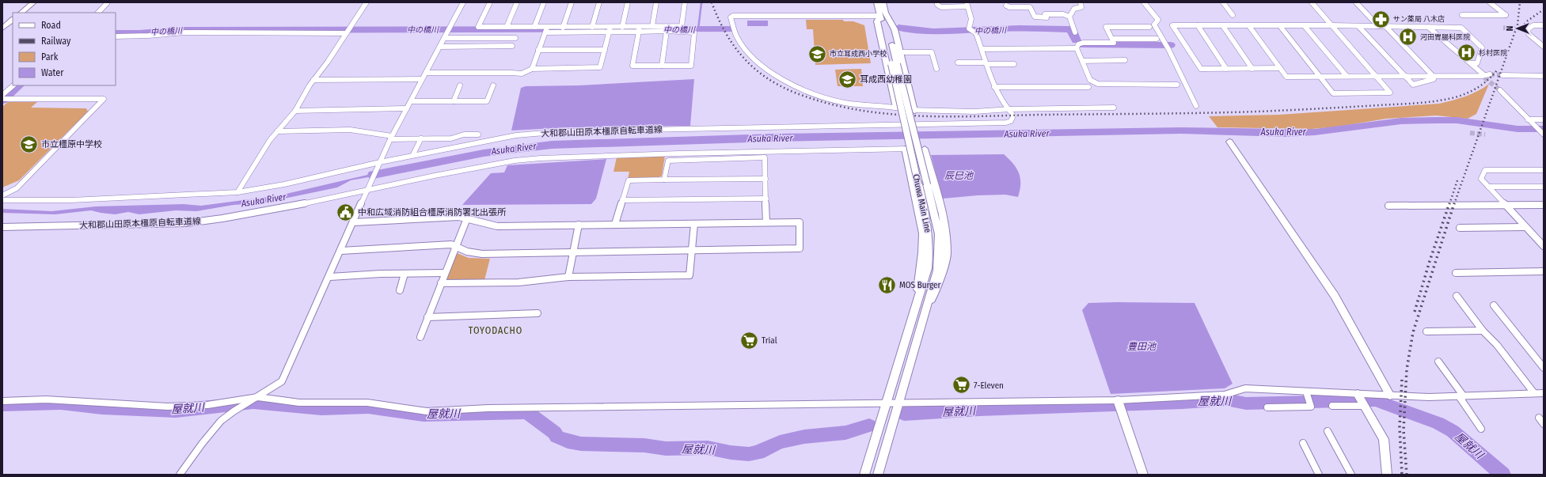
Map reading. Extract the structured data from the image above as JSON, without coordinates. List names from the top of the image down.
{
  "streets": {
    "main road": ["Chuwa Main Line"],
    "street": ["大和郡山田原本橿原自転車道線"]
  },
  "districts": ["TOYODACHO"],
  "water": [
    "中の橋川",
    "Asuka River",
    "辰巳池",
    "豊田池",
    "屋就川"
  ],
  "places": {
    "pharmacy": ["サン薬局 八木店"],
    "hospital": ["河田胃腸科医院", "杉村医院"],
    "school or university": ["市立耳成西小学校", "耳成西幼稚園", "市立橿原中学校"],
    "public building": ["中和広域消防組合橿原消防署北出張所"],
    "restaurant": ["MOS Burger"],
    "supermarket": ["Trial", "7-Eleven"]
  },
  "legend": [
    "Road",
    "Railway",
    "Park",
    "Water"
  ],
  "north": "left"
}
